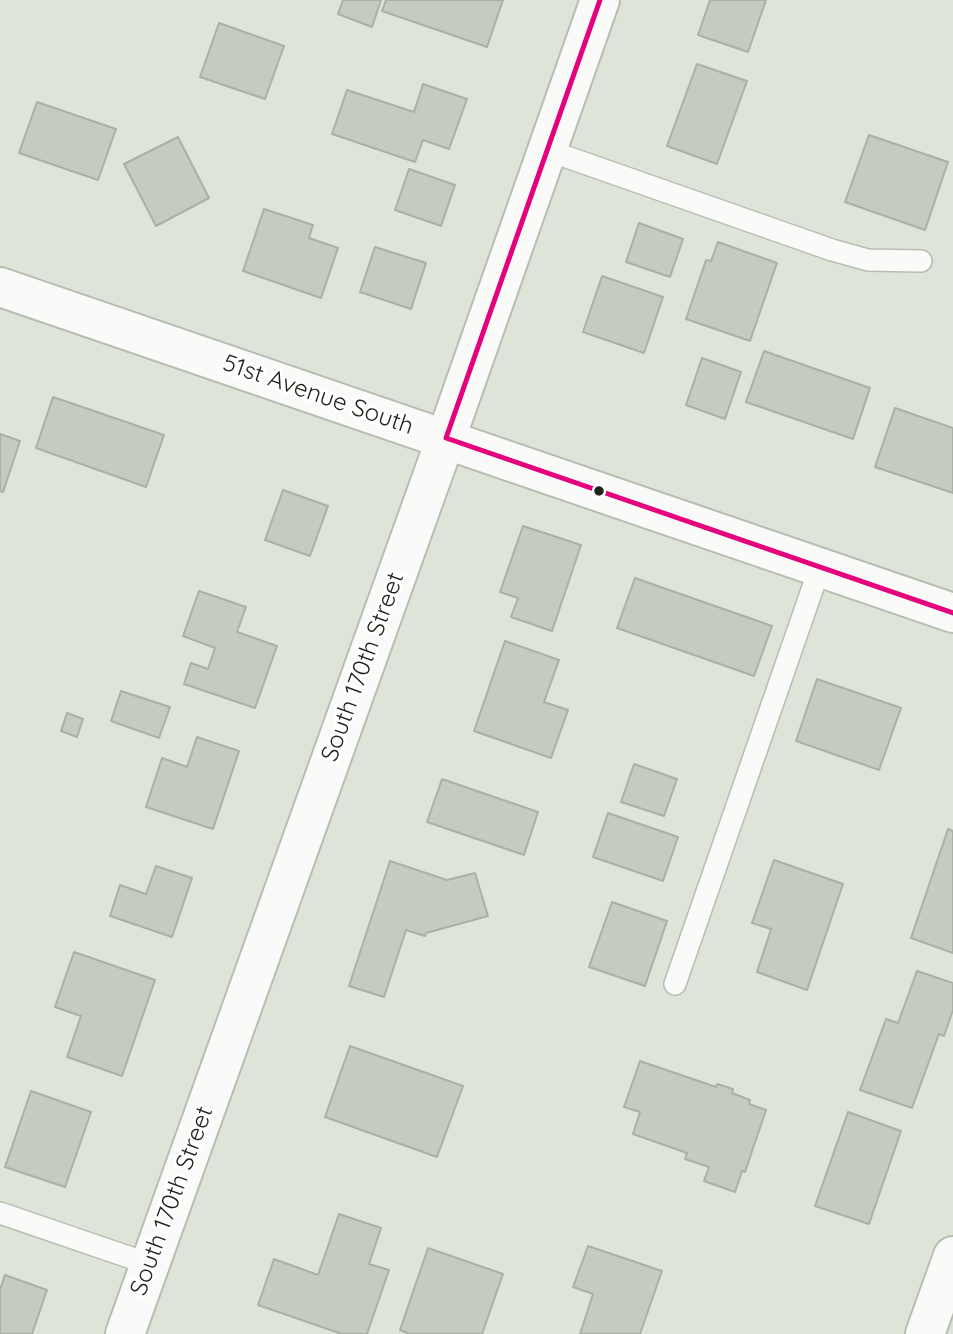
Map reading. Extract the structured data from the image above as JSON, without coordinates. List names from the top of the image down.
{
  "streets": {
    "street": ["51st Avenue South", "South 170th Street"]
  },
  "crossings": [
    ["51st Avenue South", "South 170th Street"]
  ]
}
